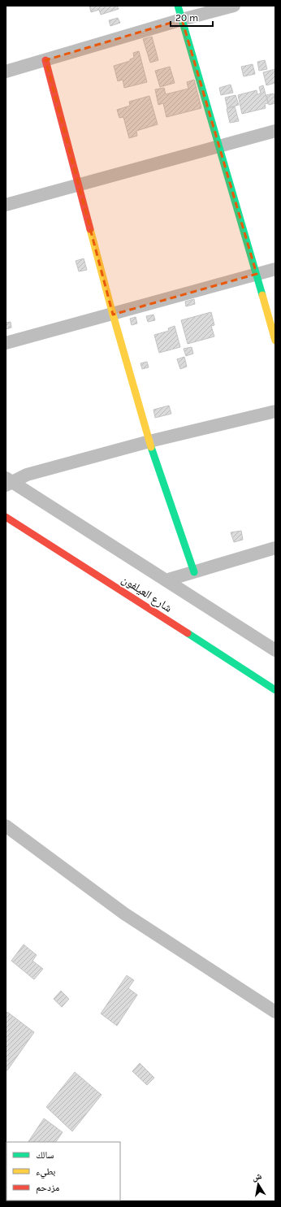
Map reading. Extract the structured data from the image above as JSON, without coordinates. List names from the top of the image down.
{
  "streets": {
    "main road": ["شارع العيلفون"]
  },
  "legend": ["سالك", "بطيء", "مزدحم"],
  "scale_bar": "20 m",
  "north": "top"
}
